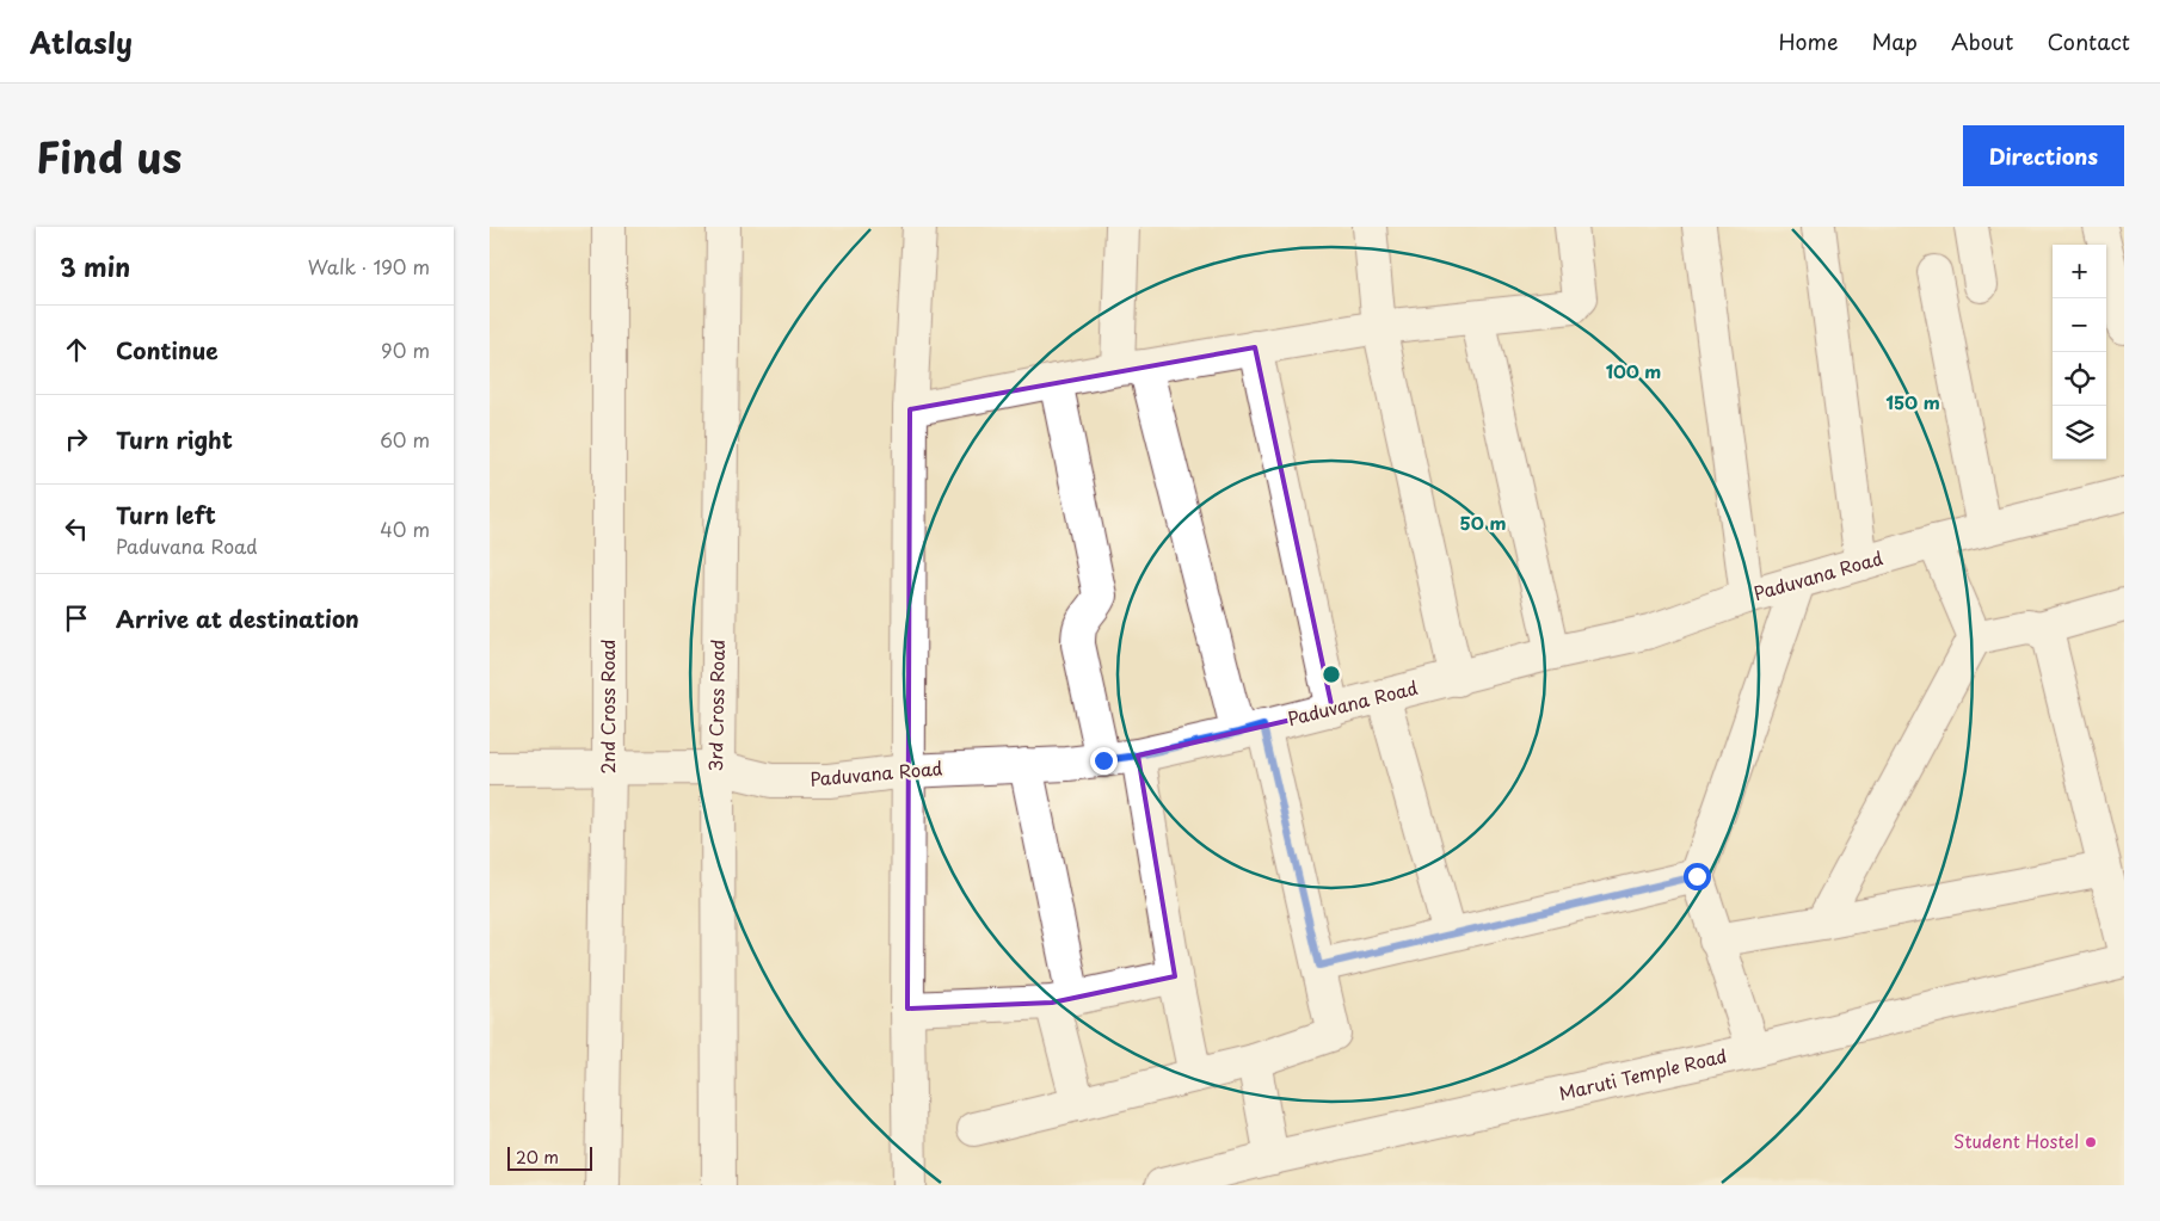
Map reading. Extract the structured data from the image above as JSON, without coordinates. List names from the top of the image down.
{
  "streets": {
    "street": [
      "Paduvana Road",
      "3rd Cross Road",
      "2nd Cross Road",
      "Maruti Temple Road"
    ]
  },
  "crossings": [
    ["Paduvana Road", "3rd Cross Road"],
    ["Paduvana Road", "2nd Cross Road"]
  ],
  "places": ["Student Hostel"],
  "scale_bar": "20 m",
  "page": {
    "header": "Atlasly",
    "nav": [
      "Home",
      "Map",
      "About",
      "Contact"
    ],
    "title": "Find us",
    "buttons": "Directions",
    "heading": ["3 min", "Walk · 190 m"],
    "map_buttons": ["+", "−"],
    "list": [
      ["Continue", "90 m"],
      ["Turn right", "60 m"],
      ["Turn left", "Paduvana Road", "40 m"],
      "Arrive at destination"
    ],
    "scale": "20 m"
  },
  "rings": ["100 m", "150 m", "50 m"]
}
